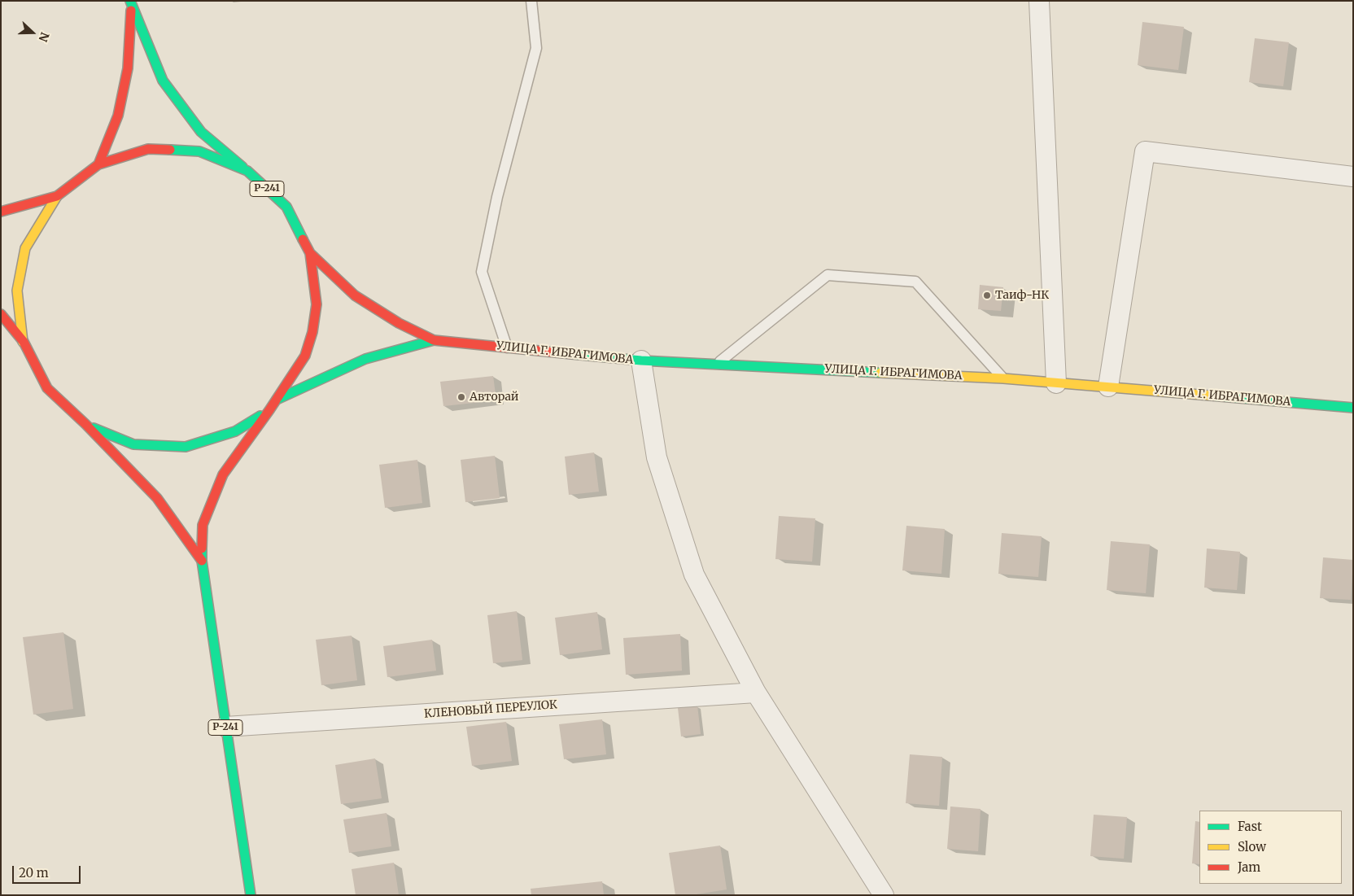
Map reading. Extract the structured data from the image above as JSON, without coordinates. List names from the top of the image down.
{
  "streets": {
    "main road": ["Р-241", "УЛИЦА Г. ИБРАГИМОВА"],
    "street": ["КЛЕНОВЫЙ ПЕРЕУЛОК"]
  },
  "crossings": [
    ["Р-241", "КЛЕНОВЫЙ ПЕРЕУЛОК"]
  ],
  "places": ["Таиф-НК", "Авторай"],
  "legend": ["Fast", "Slow", "Jam"],
  "scale_bar": "20 m",
  "north": "right"
}
